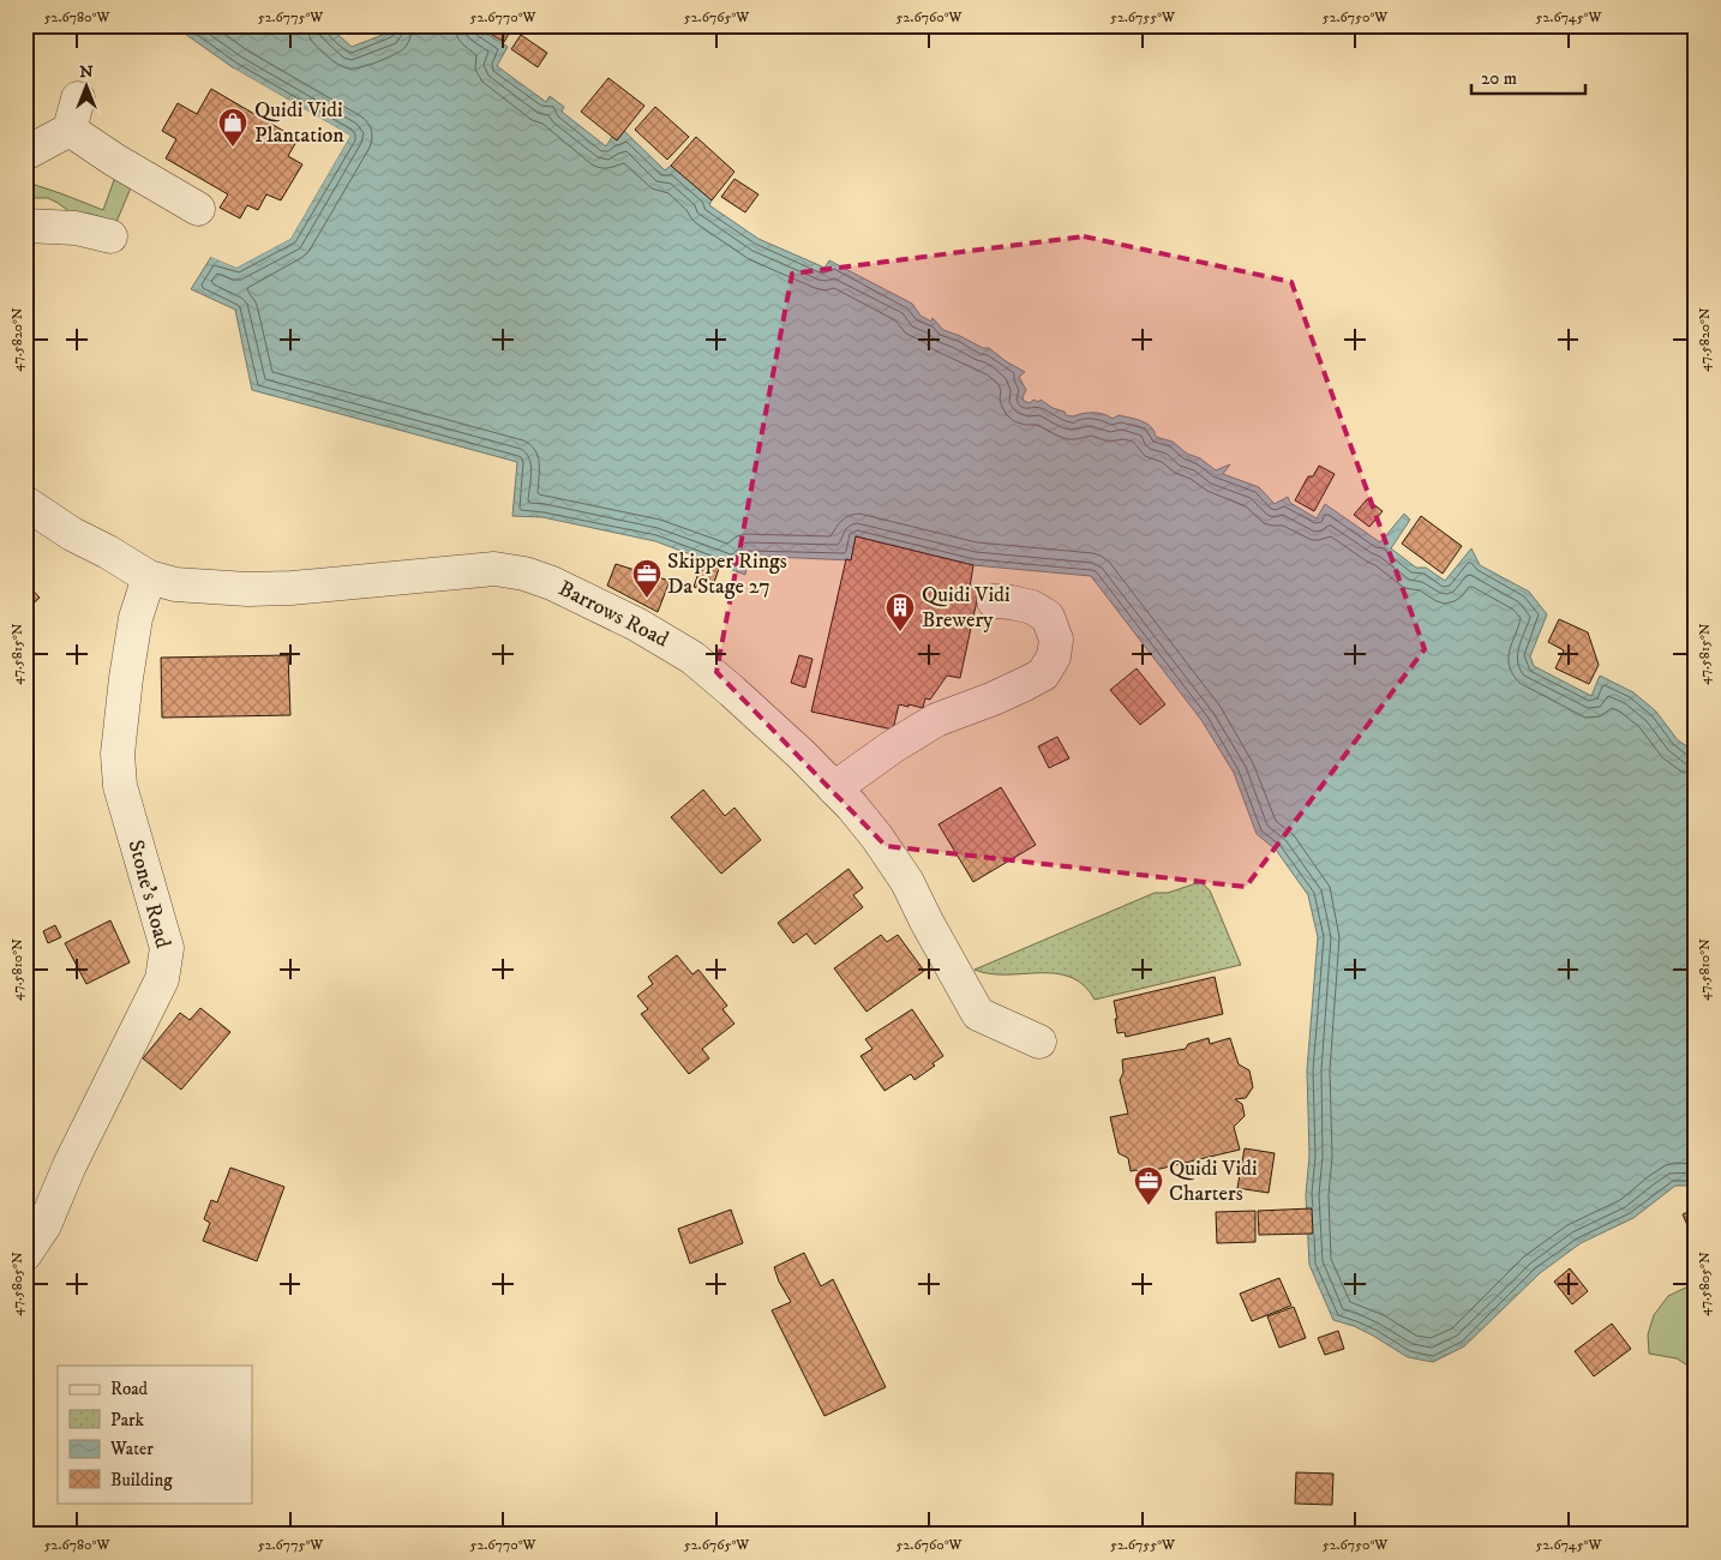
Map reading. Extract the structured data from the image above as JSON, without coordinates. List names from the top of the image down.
{
  "streets": {
    "street": ["Barrows Road", "Stone's Road"]
  },
  "crossings": [
    ["Barrows Road", "Stone's Road"]
  ],
  "places": {
    "shop": ["Quidi Vidi Plantation"],
    "office": ["Skipper Rings Da Stage 27", "Quidi Vidi Charters"],
    "building": ["Quidi Vidi Brewery"]
  },
  "legend": [
    "Road",
    "Park",
    "Water",
    "Building"
  ],
  "scale_bar": "20 m",
  "north": "top",
  "coordinates": [
    "52.6780°W",
    "52.6775°W",
    "52.6770°W",
    "52.6765°W",
    "52.6760°W",
    "52.6755°W",
    "52.6750°W",
    "52.6745°W",
    "47.5820°N",
    "47.5815°N",
    "47.5810°N",
    "47.5805°N"
  ]
}
